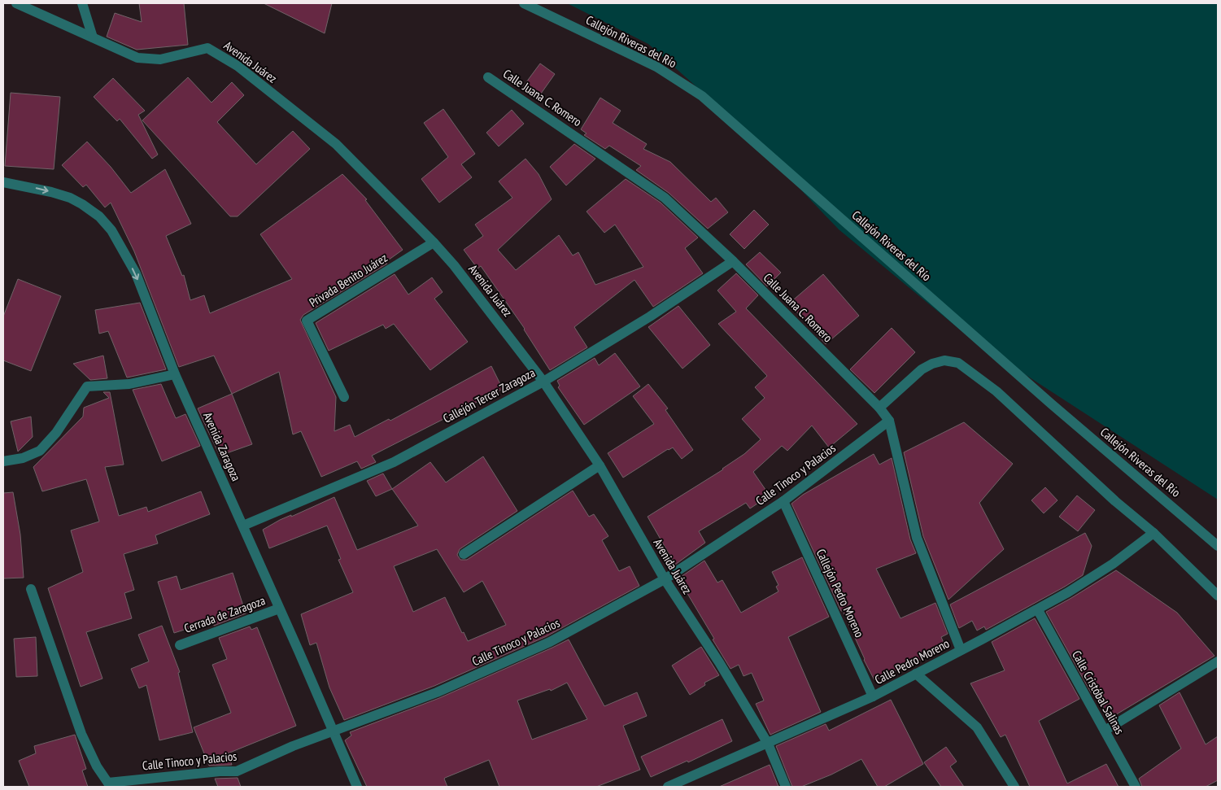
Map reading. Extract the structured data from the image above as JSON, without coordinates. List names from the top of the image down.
{
  "streets": {
    "street": [
      "Callejón Riveras del Río",
      "Avenida Juárez",
      "Calle Juana C. Romero",
      "Privada Benito Juárez",
      "Callejón Tercer Zaragoza",
      "Avenida Zaragoza",
      "Calle Tinoco y Palacios",
      "Callejón Pedro Moreno",
      "Cerrada de Zaragoza",
      "Calle Pedro Moreno",
      "Calle Cristóbal Salinas"
    ]
  },
  "crossings": [
    ["Avenida Juárez", "Privada Benito Juárez"],
    ["Avenida Juárez", "Callejón Tercer Zaragoza"],
    ["Avenida Juárez", "Calle Tinoco y Palacios"],
    ["Avenida Juárez", "Calle Pedro Moreno"],
    ["Calle Juana C. Romero", "Callejón Tercer Zaragoza"],
    ["Calle Juana C. Romero", "Calle Tinoco y Palacios"],
    ["Calle Juana C. Romero", "Calle Pedro Moreno"],
    ["Callejón Tercer Zaragoza", "Avenida Zaragoza"],
    ["Avenida Zaragoza", "Calle Tinoco y Palacios"],
    ["Avenida Zaragoza", "Cerrada de Zaragoza"],
    ["Calle Tinoco y Palacios", "Callejón Pedro Moreno"],
    ["Callejón Pedro Moreno", "Calle Pedro Moreno"],
    ["Calle Pedro Moreno", "Calle Cristóbal Salinas"]
  ],
  "one_way": ["Avenida Zaragoza"]
}
